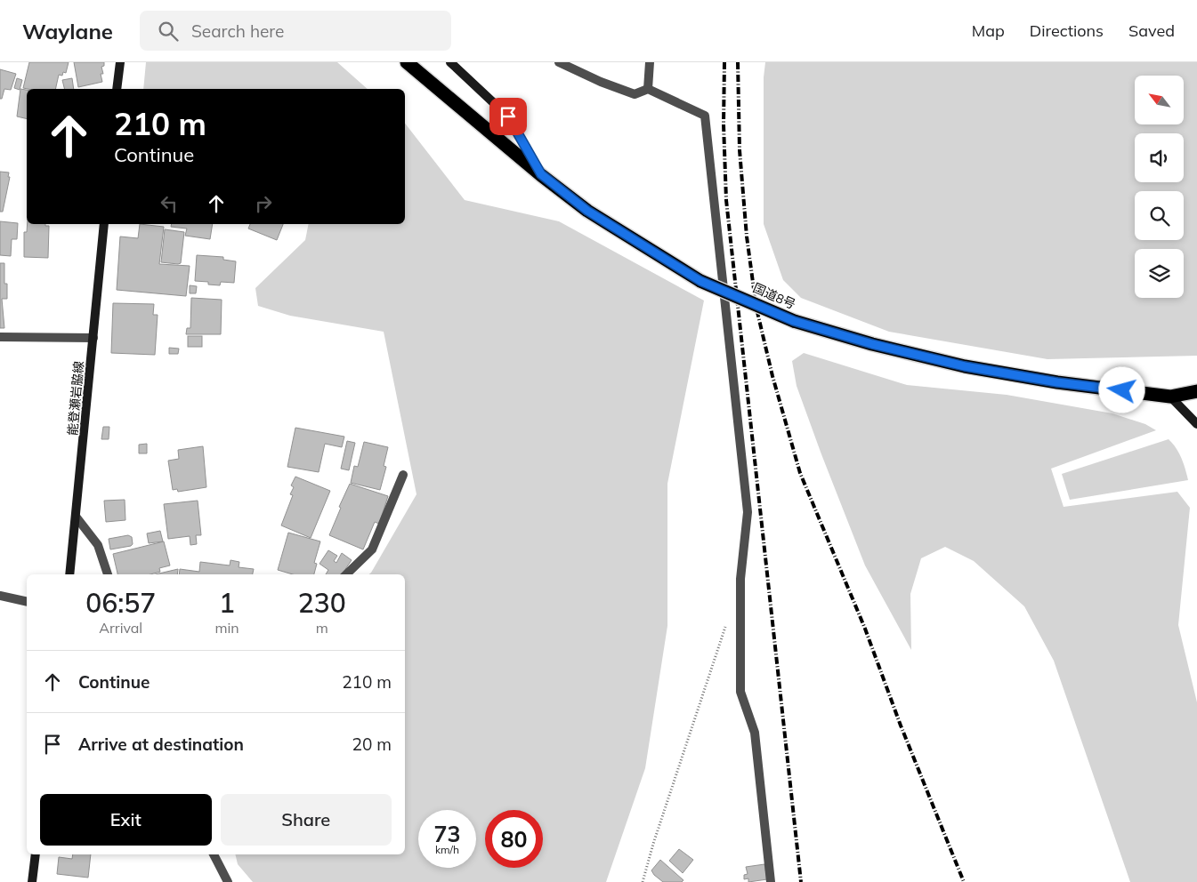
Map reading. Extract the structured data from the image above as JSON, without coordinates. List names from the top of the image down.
{
  "streets": {
    "highway": ["国道8号"],
    "main road": ["能登瀬岩脇線"]
  },
  "north": "top left",
  "page": {
    "header": "Waylane",
    "search": "Search here",
    "nav": ["Map", "Directions", "Saved"],
    "turn": ["210 m", "Continue"],
    "eta": [
      "06:57",
      "Arrival",
      "1",
      "min",
      "230",
      "m"
    ],
    "list": [
      {
        "name": "Continue",
        "value": "210 m"
      },
      {
        "name": "Arrive at destination",
        "value": "20 m"
      }
    ],
    "buttons": ["Exit", "Share"],
    "speed": "73 km/h",
    "limit": "80"
  }
}
